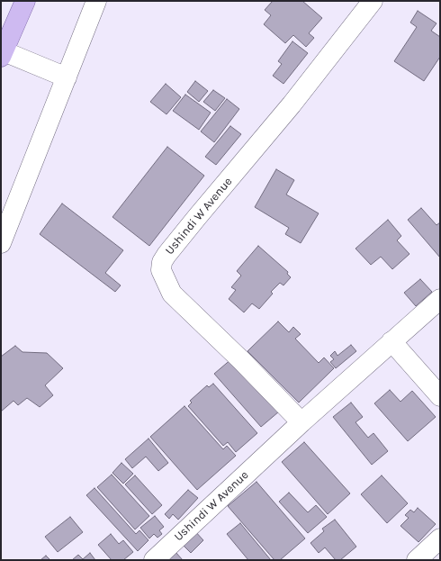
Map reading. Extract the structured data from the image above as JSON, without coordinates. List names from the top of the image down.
{
  "streets": {
    "street": ["Ushindi W Avenue"]
  }
}
